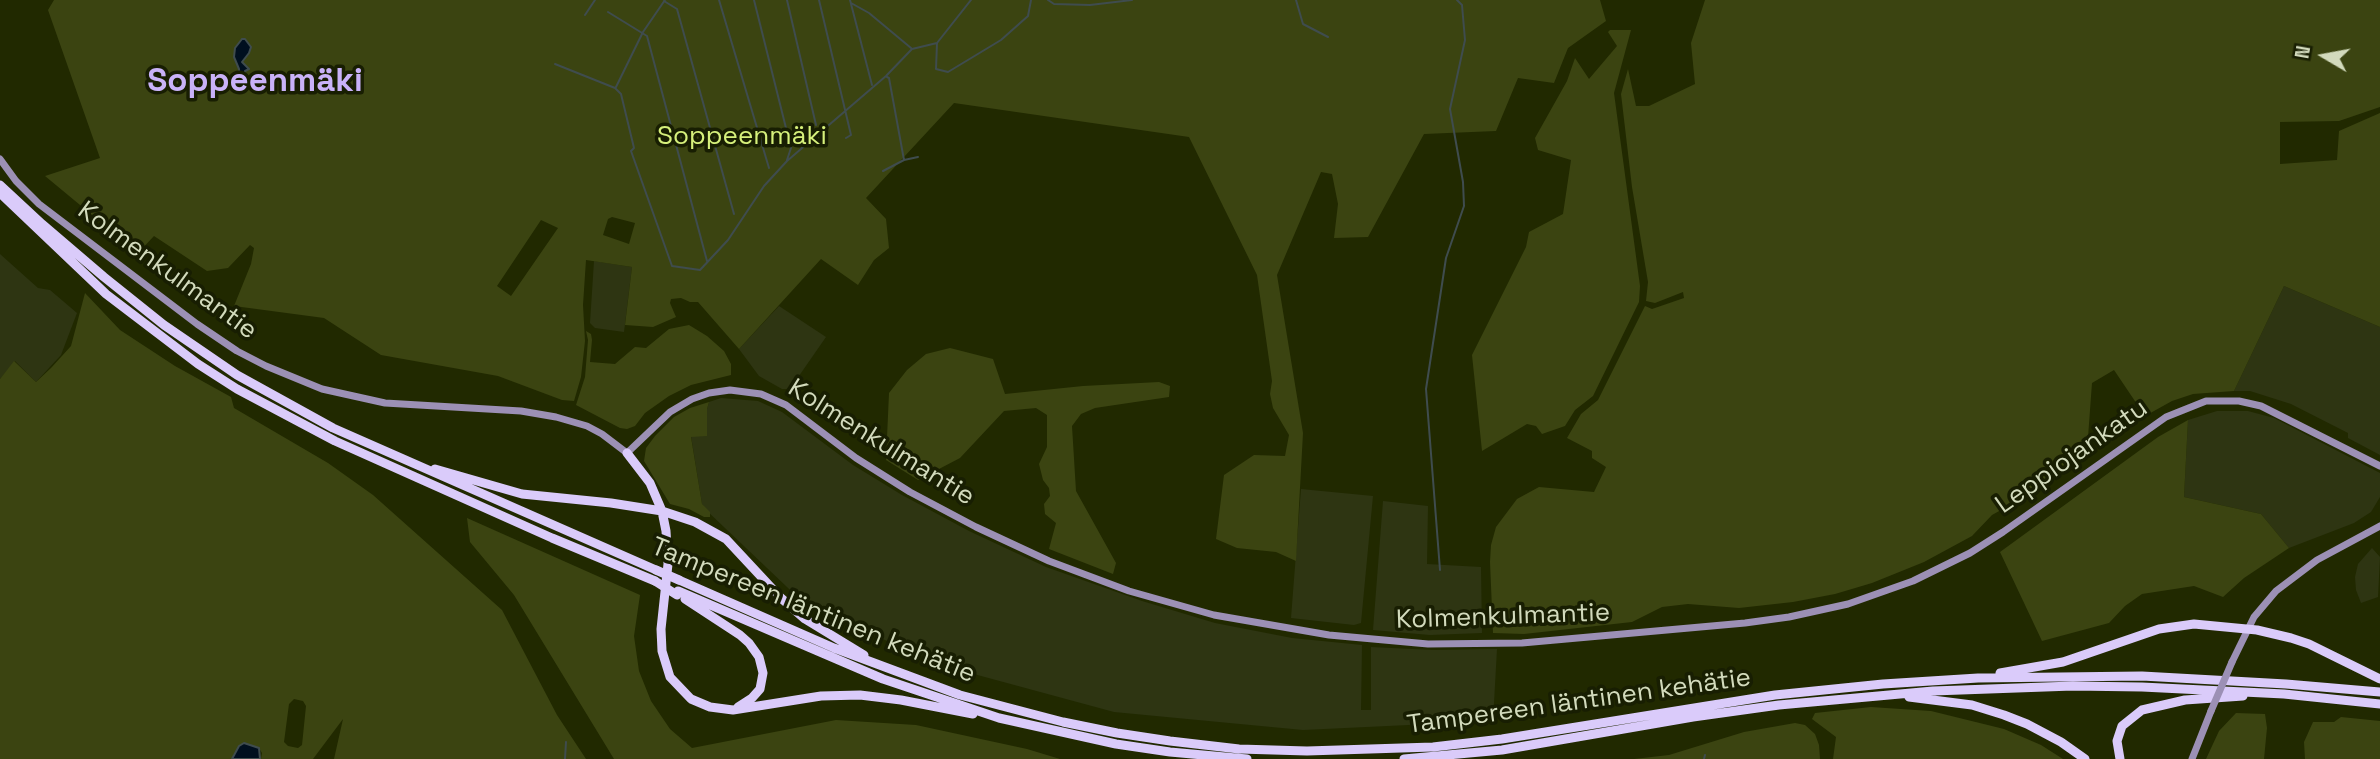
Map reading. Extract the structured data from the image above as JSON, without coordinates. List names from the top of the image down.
{
  "streets": {
    "highway": ["Tampereen läntinen kehätie"],
    "street": ["Kolmenkulmantie", "Leppiojankatu"]
  },
  "crossings": [
    ["Kolmenkulmantie", "Leppiojankatu"]
  ],
  "districts": ["Soppeenmäki"],
  "parks": ["Soppeenmäki"],
  "north": "left"
}
